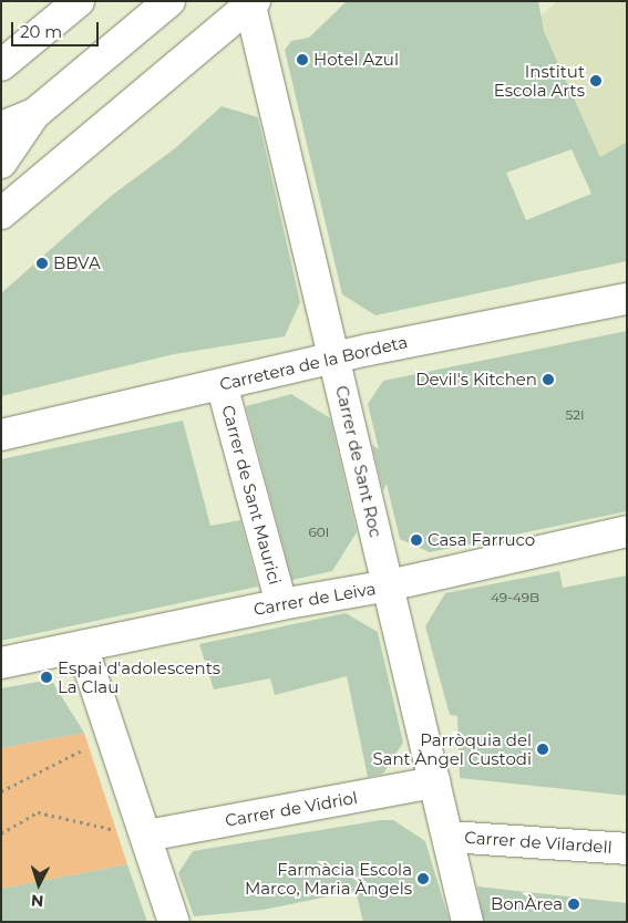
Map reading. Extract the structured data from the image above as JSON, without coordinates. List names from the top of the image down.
{
  "streets": {
    "street": [
      "Carretera de la Bordeta",
      "Carrer de Sant Roc",
      "Carrer de Sant Maurici",
      "Carrer de Leiva",
      "Carrer de Vidriol",
      "Carrer de Vilardell"
    ]
  },
  "crossings": [
    ["Carretera de la Bordeta", "Carrer de Sant Roc"],
    ["Carretera de la Bordeta", "Carrer de Sant Maurici"],
    ["Carrer de Sant Roc", "Carrer de Leiva"],
    ["Carrer de Sant Roc", "Carrer de Vidriol"],
    ["Carrer de Sant Roc", "Carrer de Vilardell"],
    ["Carrer de Sant Maurici", "Carrer de Leiva"]
  ],
  "places": [
    "Hotel Azul",
    "Institut Escola Arts",
    "BBVA",
    "Devil's Kitchen",
    "Casa Farruco",
    "Espai d'adolescents La Clau",
    "Parròquia del Sant Àngel Custodi",
    "Farmàcia Escola Marco, Maria Àngels",
    "BonÀrea"
  ],
  "house_numbers": ["52I", "60I", "49-49B"],
  "scale_bar": "20 m",
  "north": "bottom"
}
